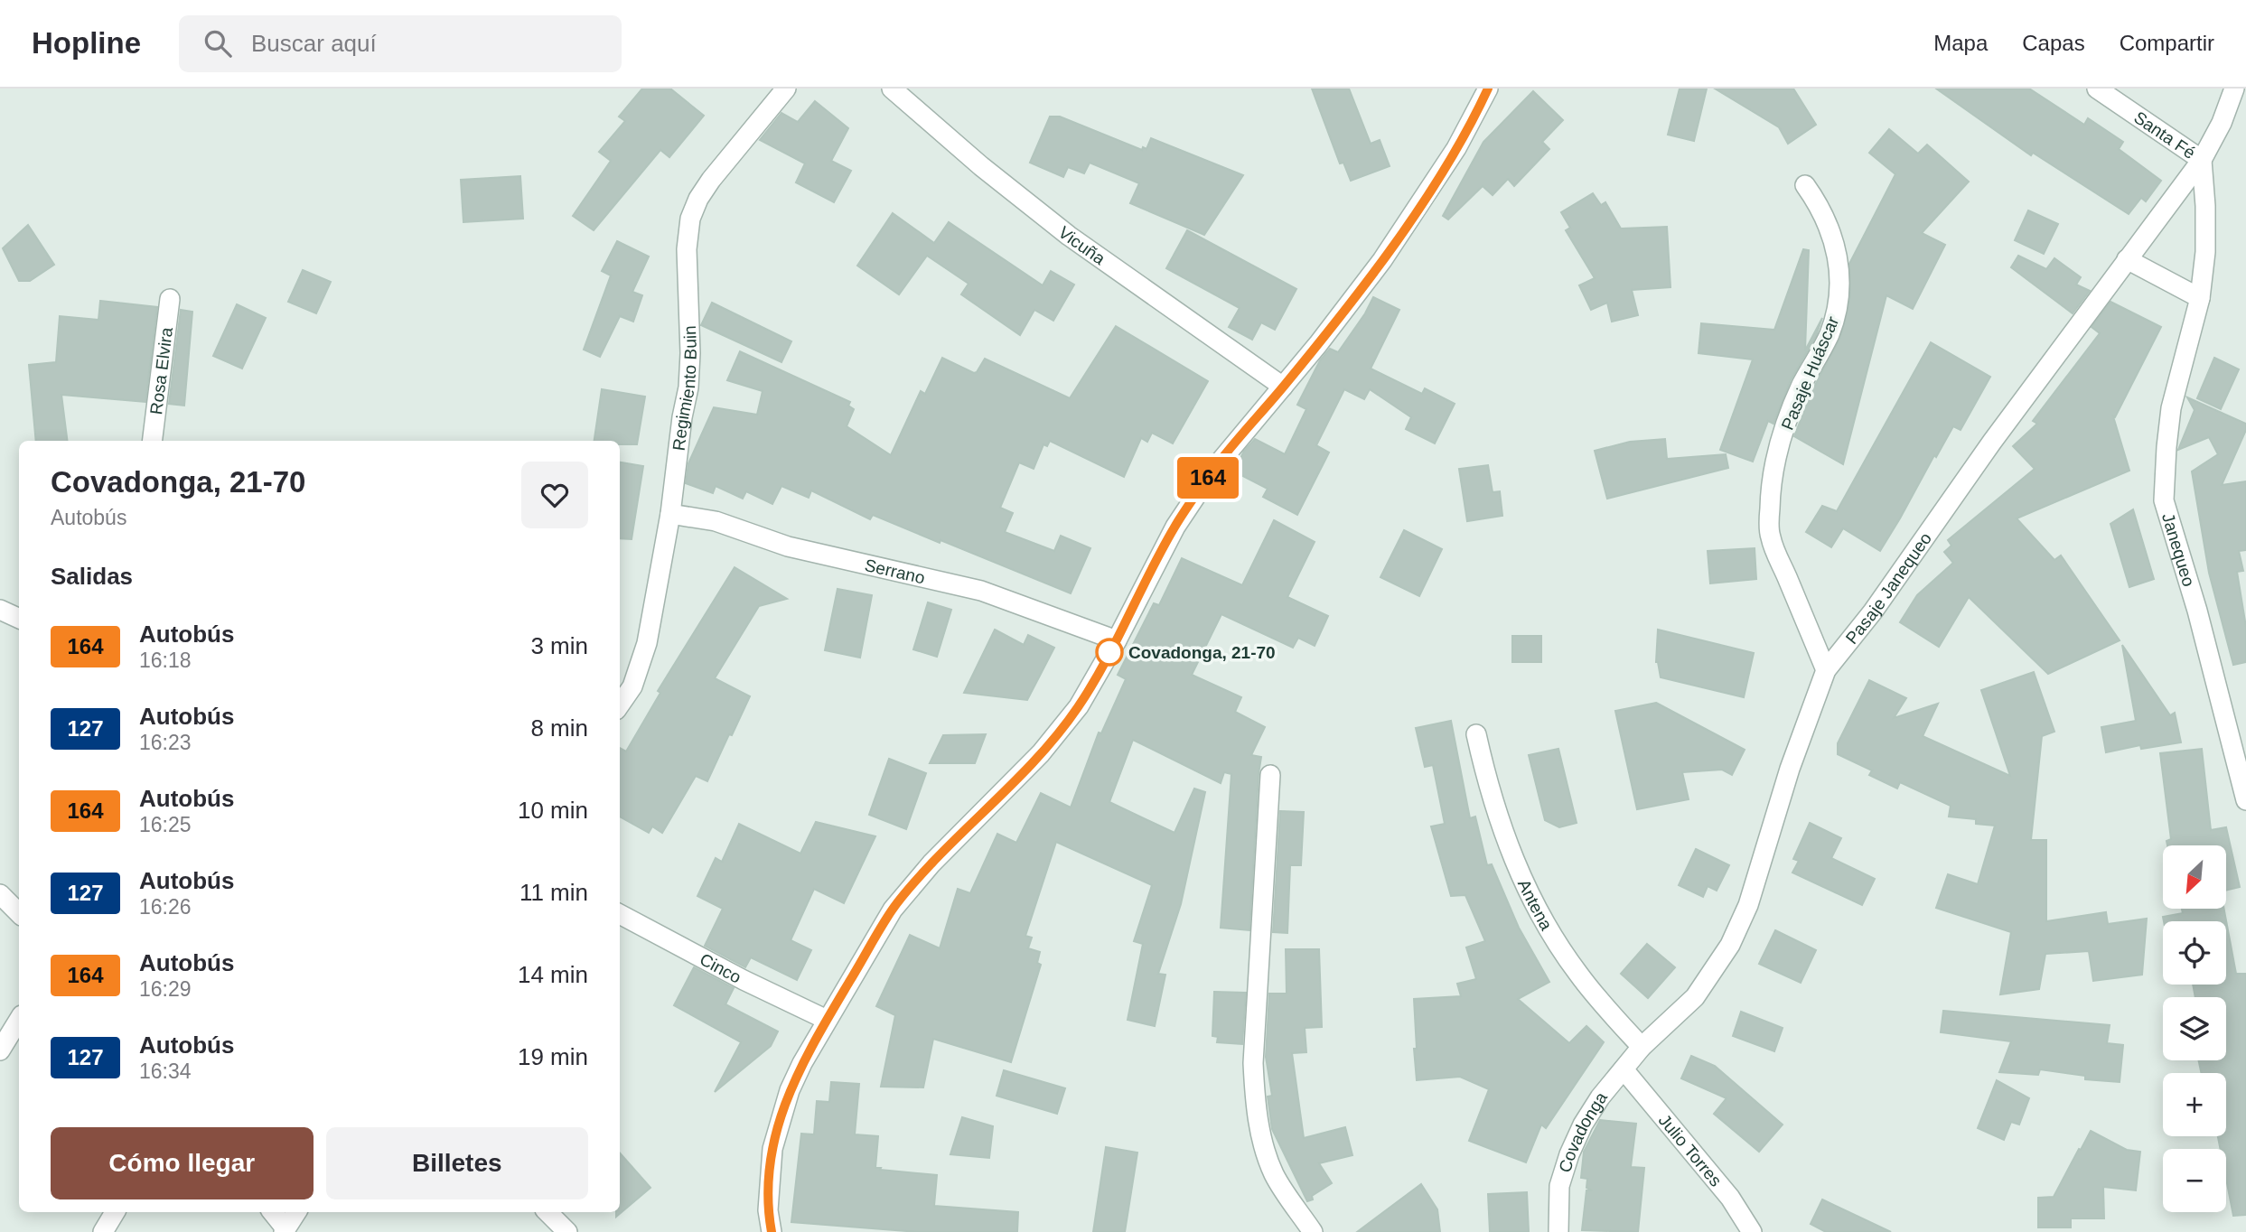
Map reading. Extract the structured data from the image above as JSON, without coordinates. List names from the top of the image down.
{
  "streets": {
    "street": [
      "Santa Fé",
      "Vicuña",
      "Rosa Elvira",
      "Pasaje Huáscar",
      "Regimiento Buin",
      "Janequeo",
      "Serrano",
      "Pasaje Janequeo",
      "Antena",
      "Cinco",
      "Covadonga",
      "Julio Torres"
    ]
  },
  "crossings": [
    ["Santa Fé", "Janequeo"],
    ["Santa Fé", "Pasaje Janequeo"],
    ["Pasaje Huáscar", "Pasaje Janequeo"],
    ["Regimiento Buin", "Serrano"],
    ["Janequeo", "Pasaje Janequeo"],
    ["Pasaje Janequeo", "Antena"],
    ["Pasaje Janequeo", "Covadonga"],
    ["Antena", "Covadonga"],
    ["Covadonga", "Julio Torres"]
  ],
  "places": ["Covadonga, 21-70"],
  "lines": ["bus line 164"],
  "north": "bottom left",
  "page": {
    "header": "Hopline",
    "search": "Buscar aquí",
    "nav": ["Mapa", "Capas", "Compartir"],
    "on_map": "164",
    "heading": [
      ["Covadonga, 21-70", "Autobús"],
      "Salidas"
    ],
    "list": [
      {
        "mark": "164",
        "name": "Autobús",
        "note": "16:18",
        "value": "3 min"
      },
      {
        "mark": "127",
        "name": "Autobús",
        "note": "16:23",
        "value": "8 min"
      },
      {
        "mark": "164",
        "name": "Autobús",
        "note": "16:25",
        "value": "10 min"
      },
      {
        "mark": "127",
        "name": "Autobús",
        "note": "16:26",
        "value": "11 min"
      },
      {
        "mark": "164",
        "name": "Autobús",
        "note": "16:29",
        "value": "14 min"
      },
      {
        "mark": "127",
        "name": "Autobús",
        "note": "16:34",
        "value": "19 min"
      }
    ],
    "map_buttons": ["+", "−"],
    "buttons": ["Cómo llegar", "Billetes"]
  }
}
